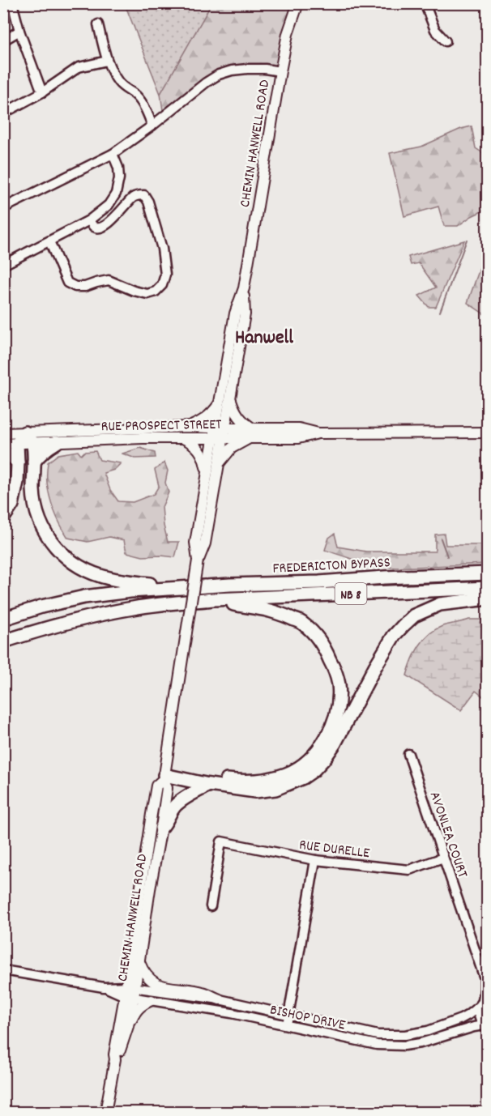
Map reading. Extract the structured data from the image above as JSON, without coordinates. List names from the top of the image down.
{
  "streets": {
    "highway": ["FREDERICTON BYPASS", "NB 8"],
    "main road": ["CHEMIN HANWELL ROAD", "RUE PROSPECT STREET"],
    "street": ["AVONLEA COURT", "RUE DURELLE", "BISHOP DRIVE"]
  },
  "crossings": [
    ["CHEMIN HANWELL ROAD", "RUE PROSPECT STREET"],
    ["CHEMIN HANWELL ROAD", "BISHOP DRIVE"],
    ["FREDERICTON BYPASS", "NB 8"],
    ["AVONLEA COURT", "RUE DURELLE"],
    ["AVONLEA COURT", "BISHOP DRIVE"]
  ],
  "districts": ["Hanwell"]
}
